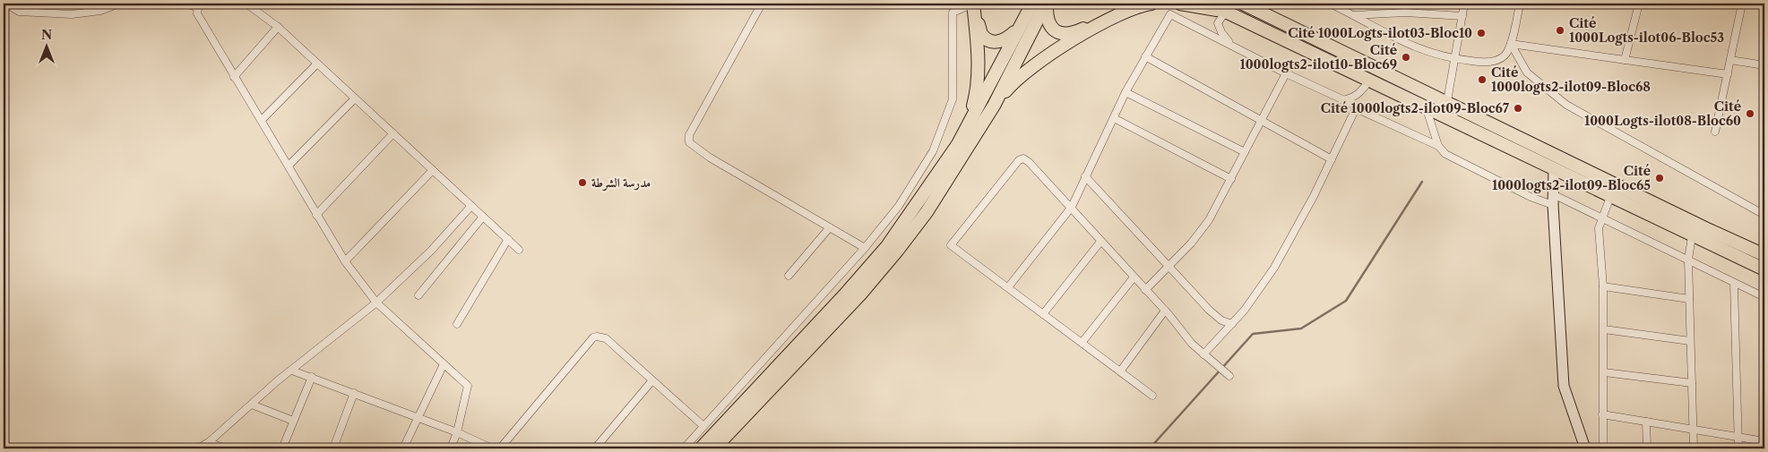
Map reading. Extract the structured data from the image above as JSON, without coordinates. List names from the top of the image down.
{
  "places": [
    "Cité 1000Logts-ilot06-Bloc53",
    "Cité 1000Logts-ilot03-Bloc10",
    "Cité 1000logts2-ilot10-Bloc69",
    "Cité 1000logts2-ilot09-Bloc68",
    "Cité 1000logts2-ilot09-Bloc67",
    "Cité 1000Logts-ilot08-Bloc60",
    "Cité 1000logts2-ilot09-Bloc65",
    "مدرسة الشرطة"
  ],
  "north": "top"
}
